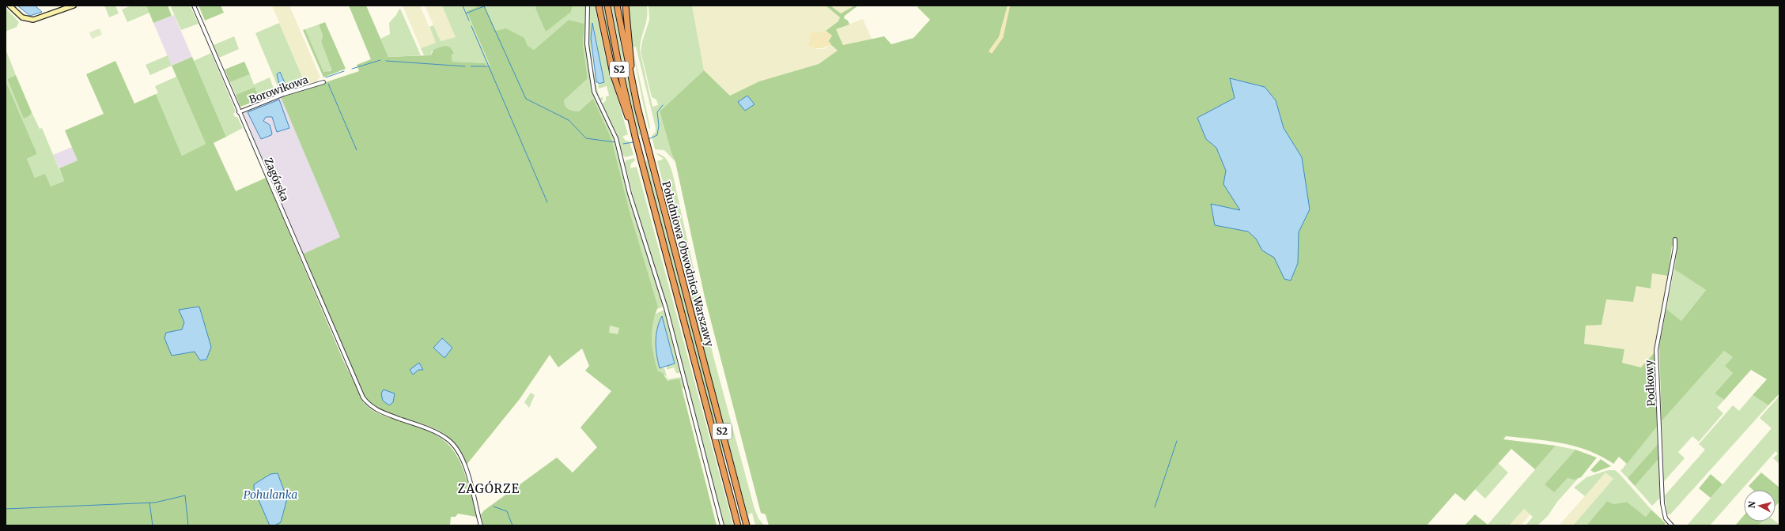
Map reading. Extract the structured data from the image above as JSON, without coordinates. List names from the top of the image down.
{
  "streets": {
    "highway": ["S2", "Południowa Obwodnica Warszawy"],
    "street": ["Borowikowa", "Zagórska", "Podkowy"]
  },
  "crossings": [
    ["Borowikowa", "Zagórska"]
  ],
  "districts": ["ZAGÓRZE"],
  "water": ["Pohulanka"],
  "north": "left"
}
